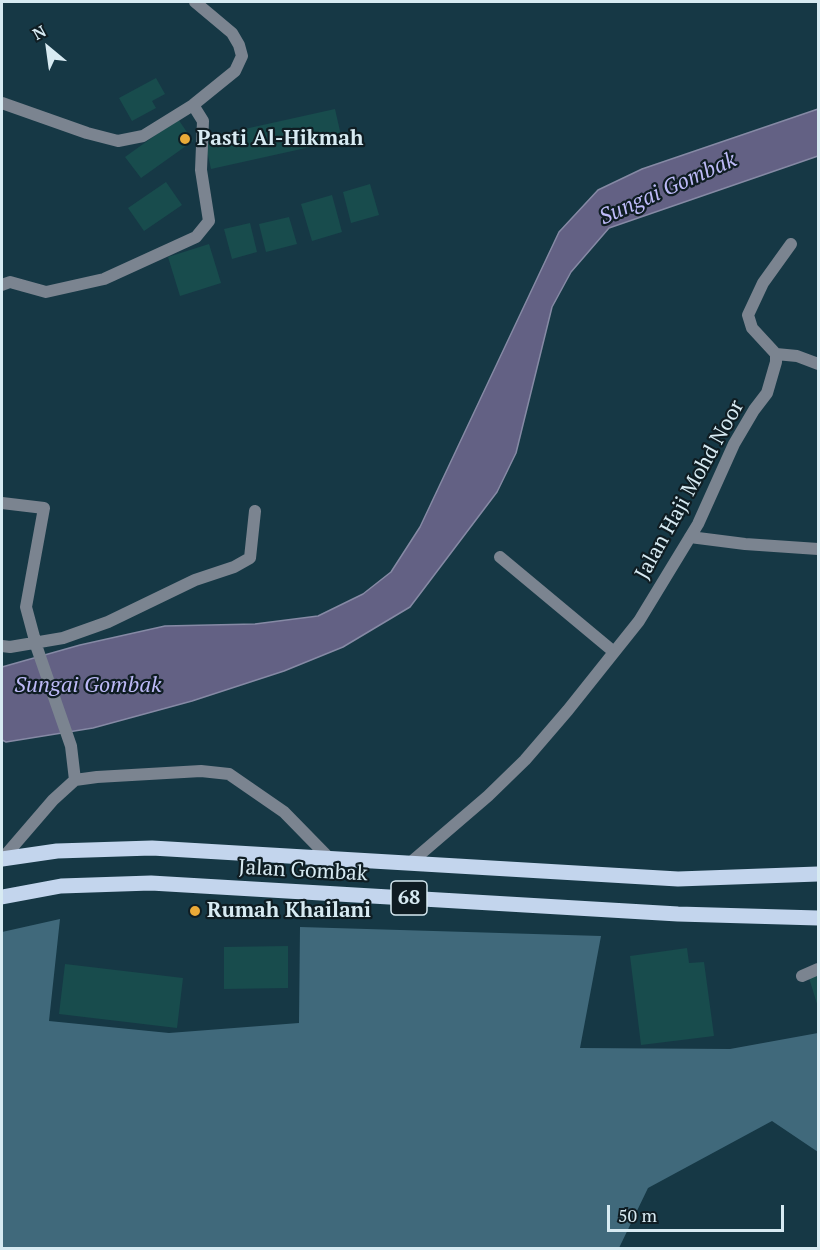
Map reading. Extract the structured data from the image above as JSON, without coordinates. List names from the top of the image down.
{
  "streets": {
    "main road": ["Jalan Gombak", "68"],
    "street": ["Jalan Haji Mohd Noor"]
  },
  "crossings": [
    ["Jalan Haji Mohd Noor", "Jalan Gombak"]
  ],
  "water": ["Sungai Gombak"],
  "places": ["Pasti Al-Hikmah", "Rumah Khailani"],
  "scale_bar": "50 m",
  "north": "top left"
}
